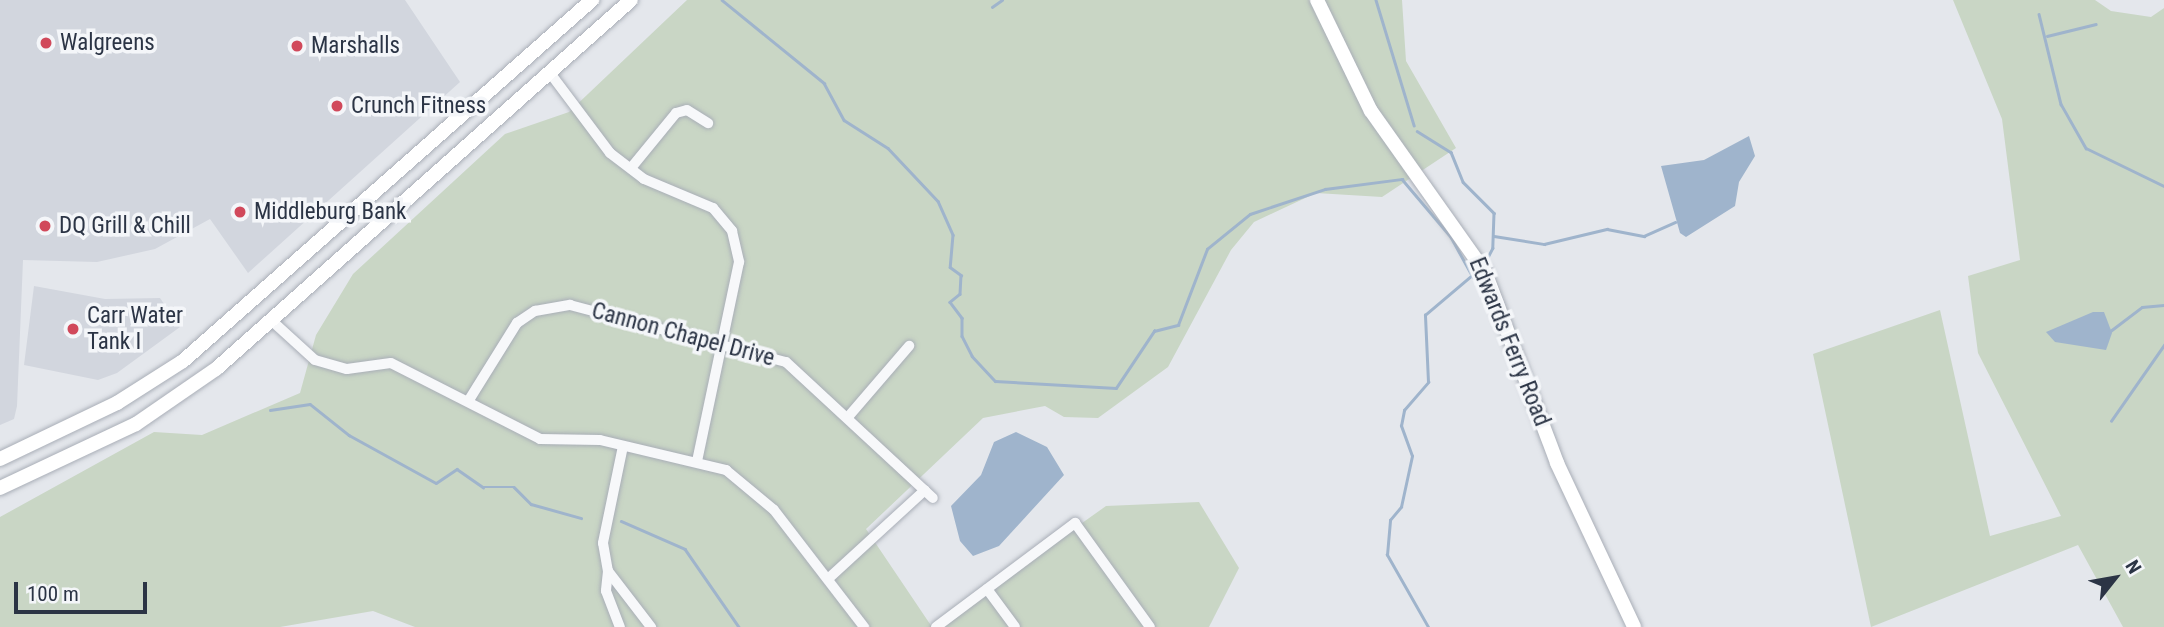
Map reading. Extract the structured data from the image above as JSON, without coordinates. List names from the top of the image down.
{
  "streets": {
    "main road": ["Edwards Ferry Road"],
    "street": ["Cannon Chapel Drive"]
  },
  "places": [
    "Walgreens",
    "Marshalls",
    "Crunch Fitness",
    "Middleburg Bank",
    "DQ Grill & Chill",
    "Carr Water Tank I"
  ],
  "scale_bar": "100 m",
  "north": "top right"
}
